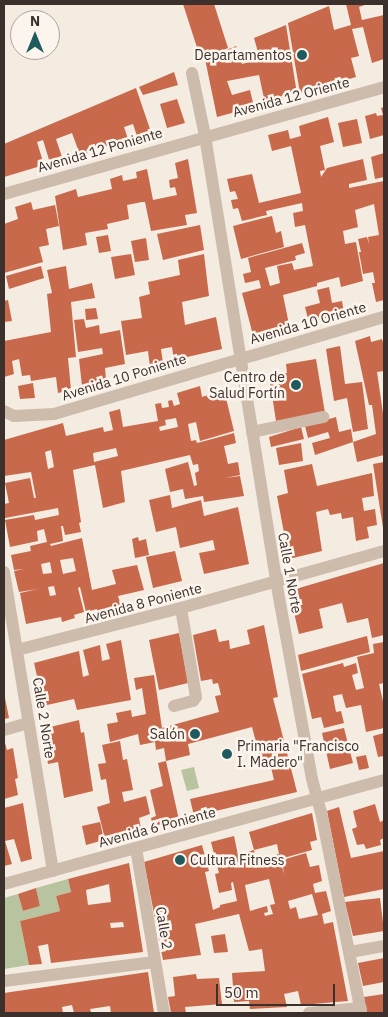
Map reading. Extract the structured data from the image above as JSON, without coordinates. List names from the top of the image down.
{
  "streets": {
    "street": [
      "Avenida 12 Oriente",
      "Avenida 12 Poniente",
      "Avenida 10 Oriente",
      "Avenida 10 Poniente",
      "Calle 1 Norte",
      "Avenida 8 Poniente",
      "Calle 2 Norte",
      "Avenida 6 Poniente",
      "Calle 2"
    ]
  },
  "crossings": [
    ["Avenida 12 Oriente", "Avenida 12 Poniente"],
    ["Avenida 12 Oriente", "Calle 1 Norte"],
    ["Avenida 12 Poniente", "Calle 1 Norte"],
    ["Avenida 10 Oriente", "Avenida 10 Poniente"],
    ["Avenida 10 Oriente", "Calle 1 Norte"],
    ["Avenida 10 Poniente", "Calle 1 Norte"],
    ["Calle 1 Norte", "Avenida 8 Poniente"],
    ["Calle 1 Norte", "Avenida 6 Poniente"],
    ["Avenida 8 Poniente", "Calle 2 Norte"],
    ["Calle 2 Norte", "Avenida 6 Poniente"],
    ["Avenida 6 Poniente", "Calle 2"]
  ],
  "places": [
    "Departamentos",
    "Centro de Salud Fortín",
    "Salón",
    "Primaria \"Francisco I. Madero\"",
    "Cultura Fitness"
  ],
  "scale_bar": "50 m",
  "north": "top"
}
